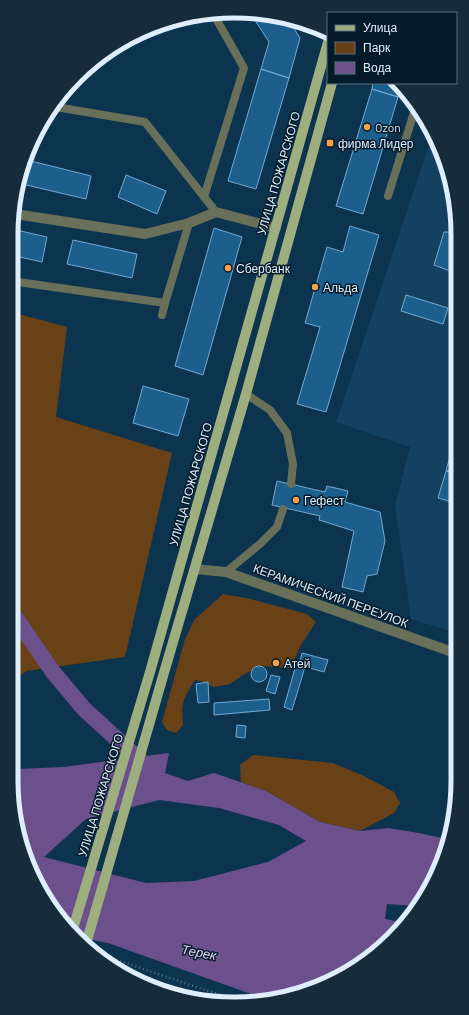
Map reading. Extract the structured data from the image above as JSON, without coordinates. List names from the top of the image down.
{
  "streets": {
    "main road": ["УЛИЦА ПОЖАРСКОГО"],
    "street": ["КЕРАМИЧЕСКИЙ ПЕРЕУЛОК"]
  },
  "water": ["Терек"],
  "places": {
    "other": [
      "Ozon",
      "Сбербанк",
      "Альда",
      "Гефест",
      "Атей"
    ],
    "transit": ["фирма Лидер"]
  },
  "legend": ["Улица", "Парк", "Вода"]
}
